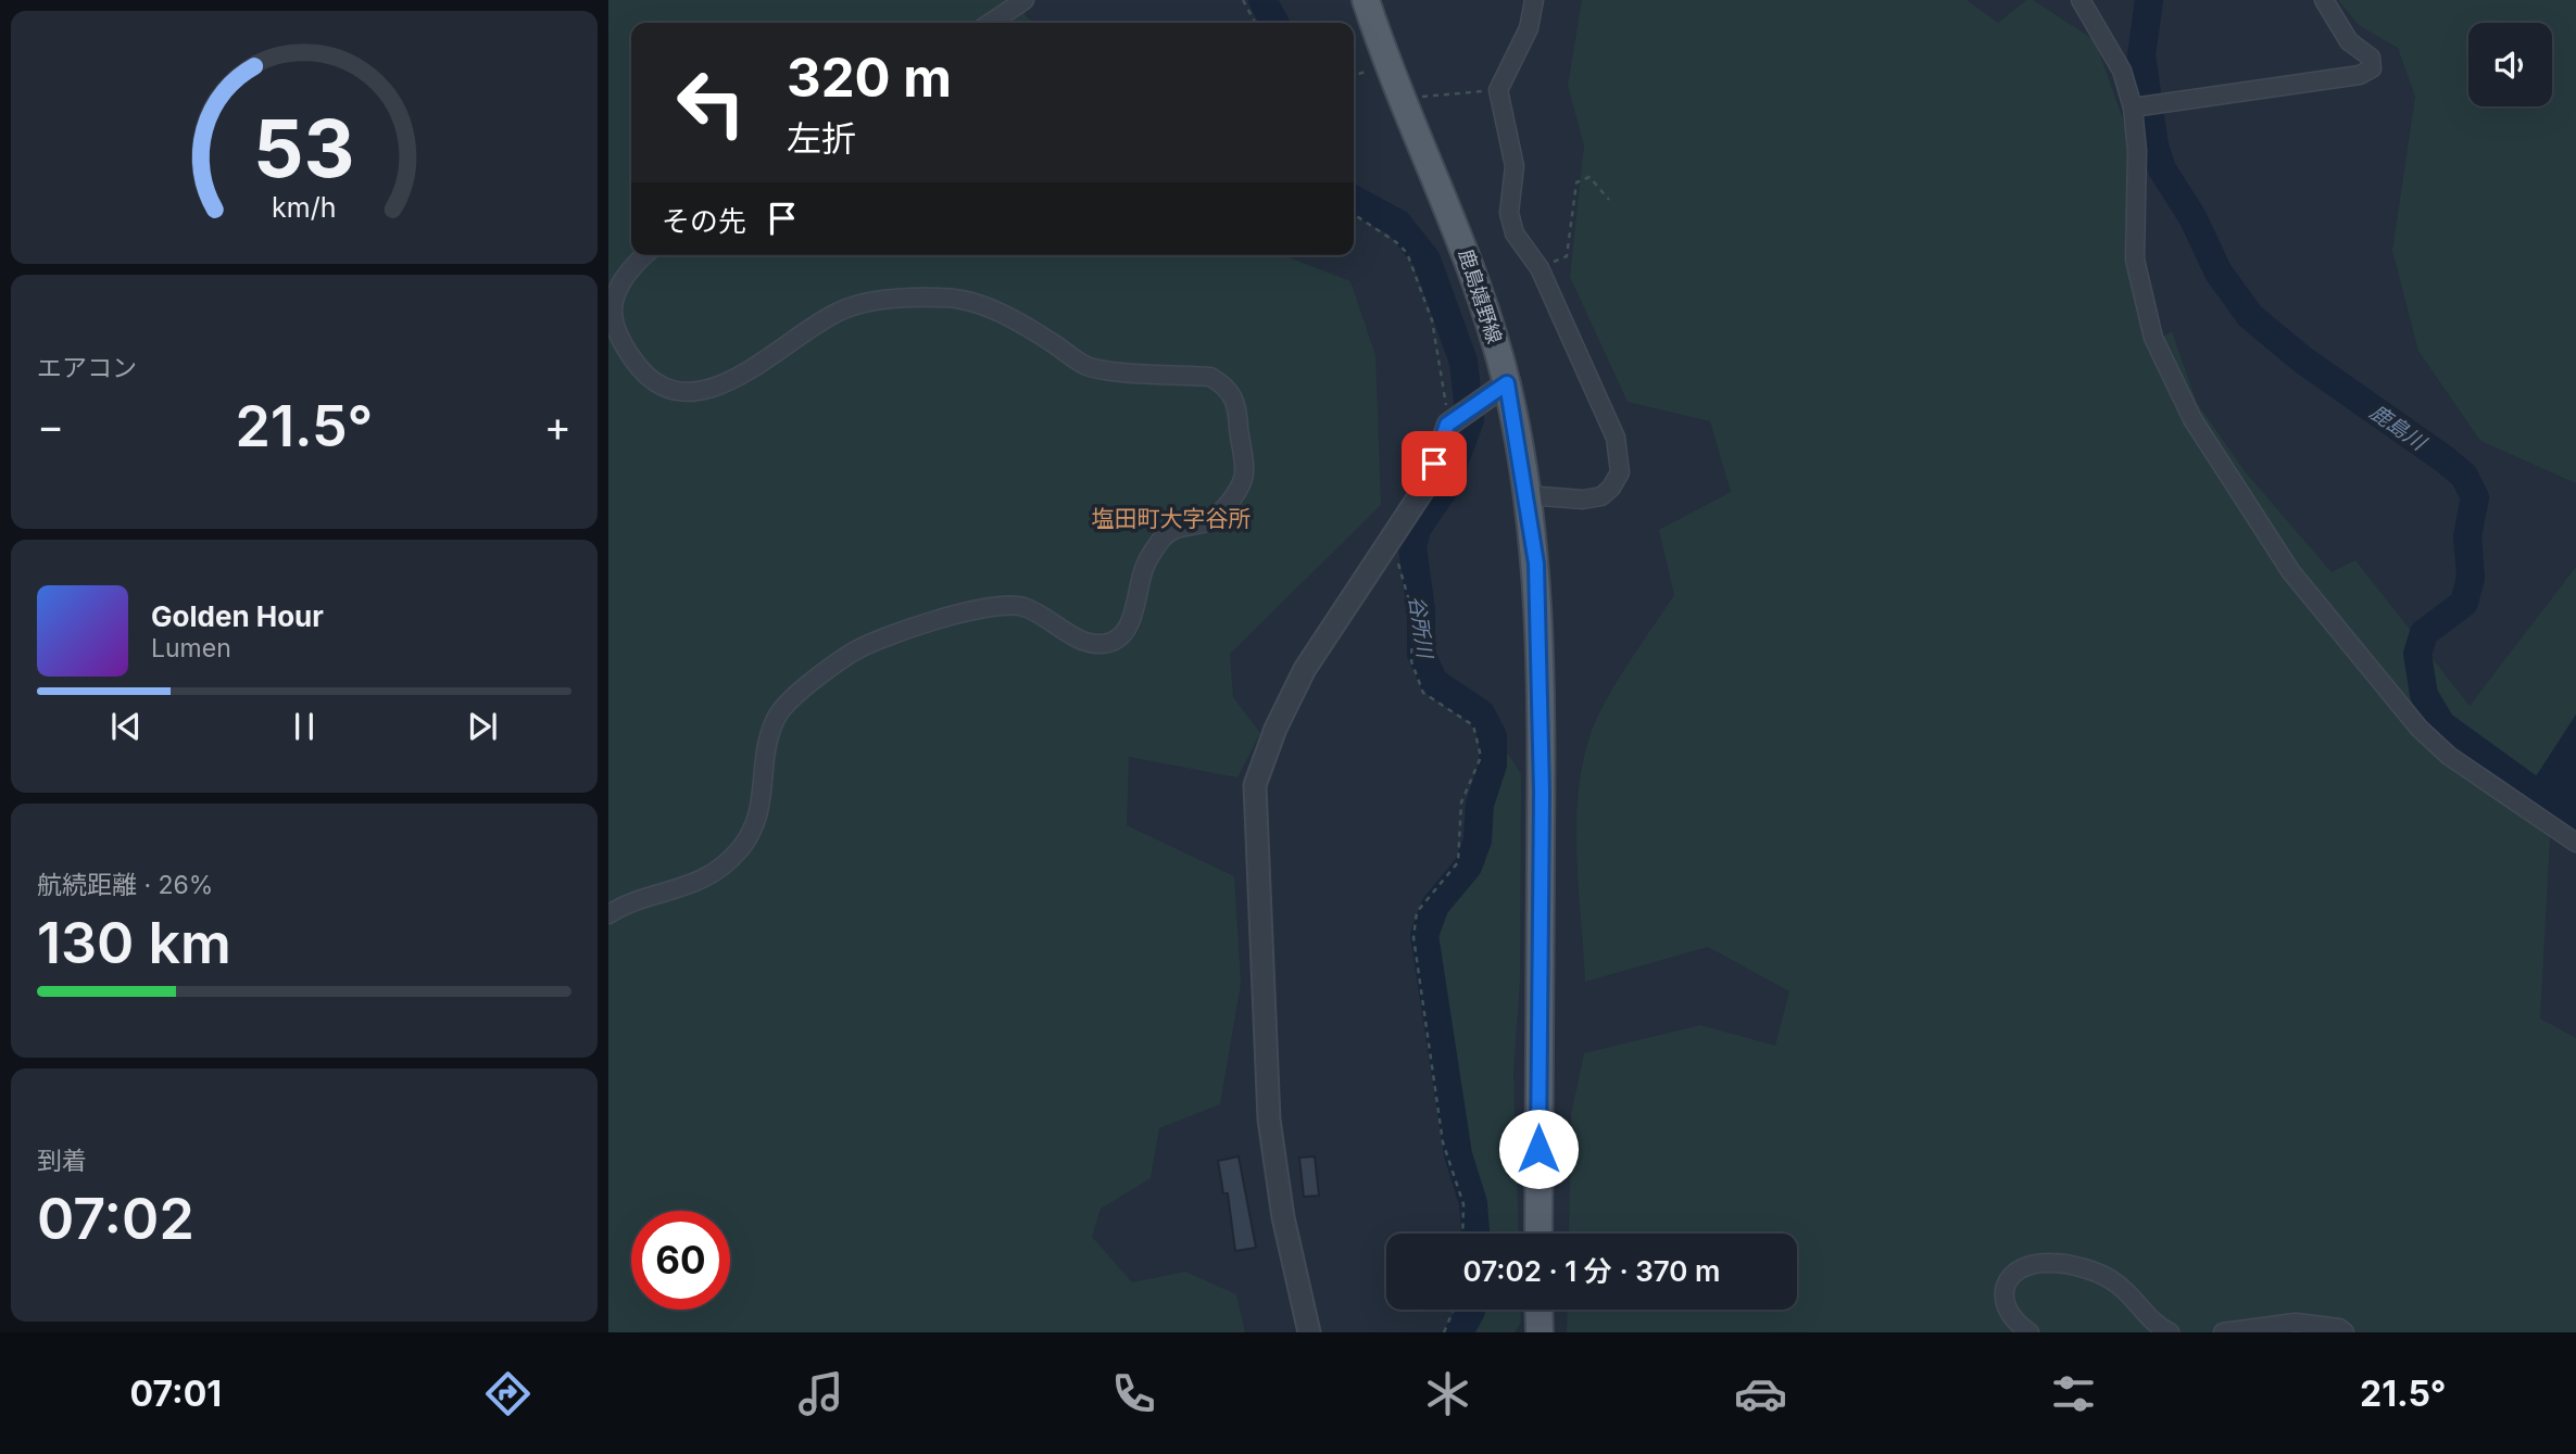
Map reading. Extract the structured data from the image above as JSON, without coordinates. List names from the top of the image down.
{
  "streets": {
    "main road": ["鹿島嬉野線"]
  },
  "districts": ["塩田町大字谷所"],
  "water": ["鹿島川", "谷所川"],
  "page": {
    "turn": ["320 m", "左折"],
    "then": "その先",
    "tile": [
      "エアコン",
      ["航続距離 · 26%", "130 km"],
      ["到着", "07:02"]
    ],
    "heat": ["−", "21.5°", "+"],
    "song": ["Golden Hour", "Lumen"],
    "limit": "60",
    "trip": "07:02 · 1 分 · 370 m",
    "tabs": ["07:01", "21.5°"],
    "gauge": ["53", "km/h"]
  }
}
